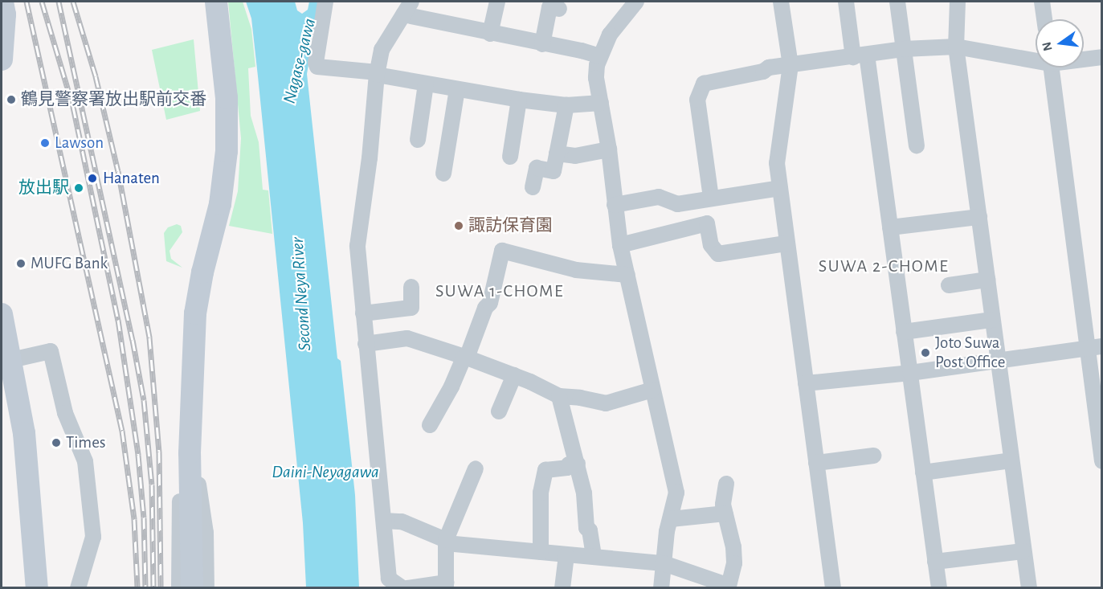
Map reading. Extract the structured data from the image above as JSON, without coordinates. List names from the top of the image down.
{
  "districts": ["SUWA 2-CHOME", "SUWA 1-CHOME"],
  "water": ["Nagase-gawa", "Second Neya River", "Daini-Neyagawa"],
  "places": [
    "鶴見警察署放出駅前交番",
    "Lawson",
    "Hanaten",
    "放出駅",
    "諏訪保育園",
    "MUFG Bank",
    "Joto Suwa Post Office",
    "Times"
  ],
  "north": "left"
}
